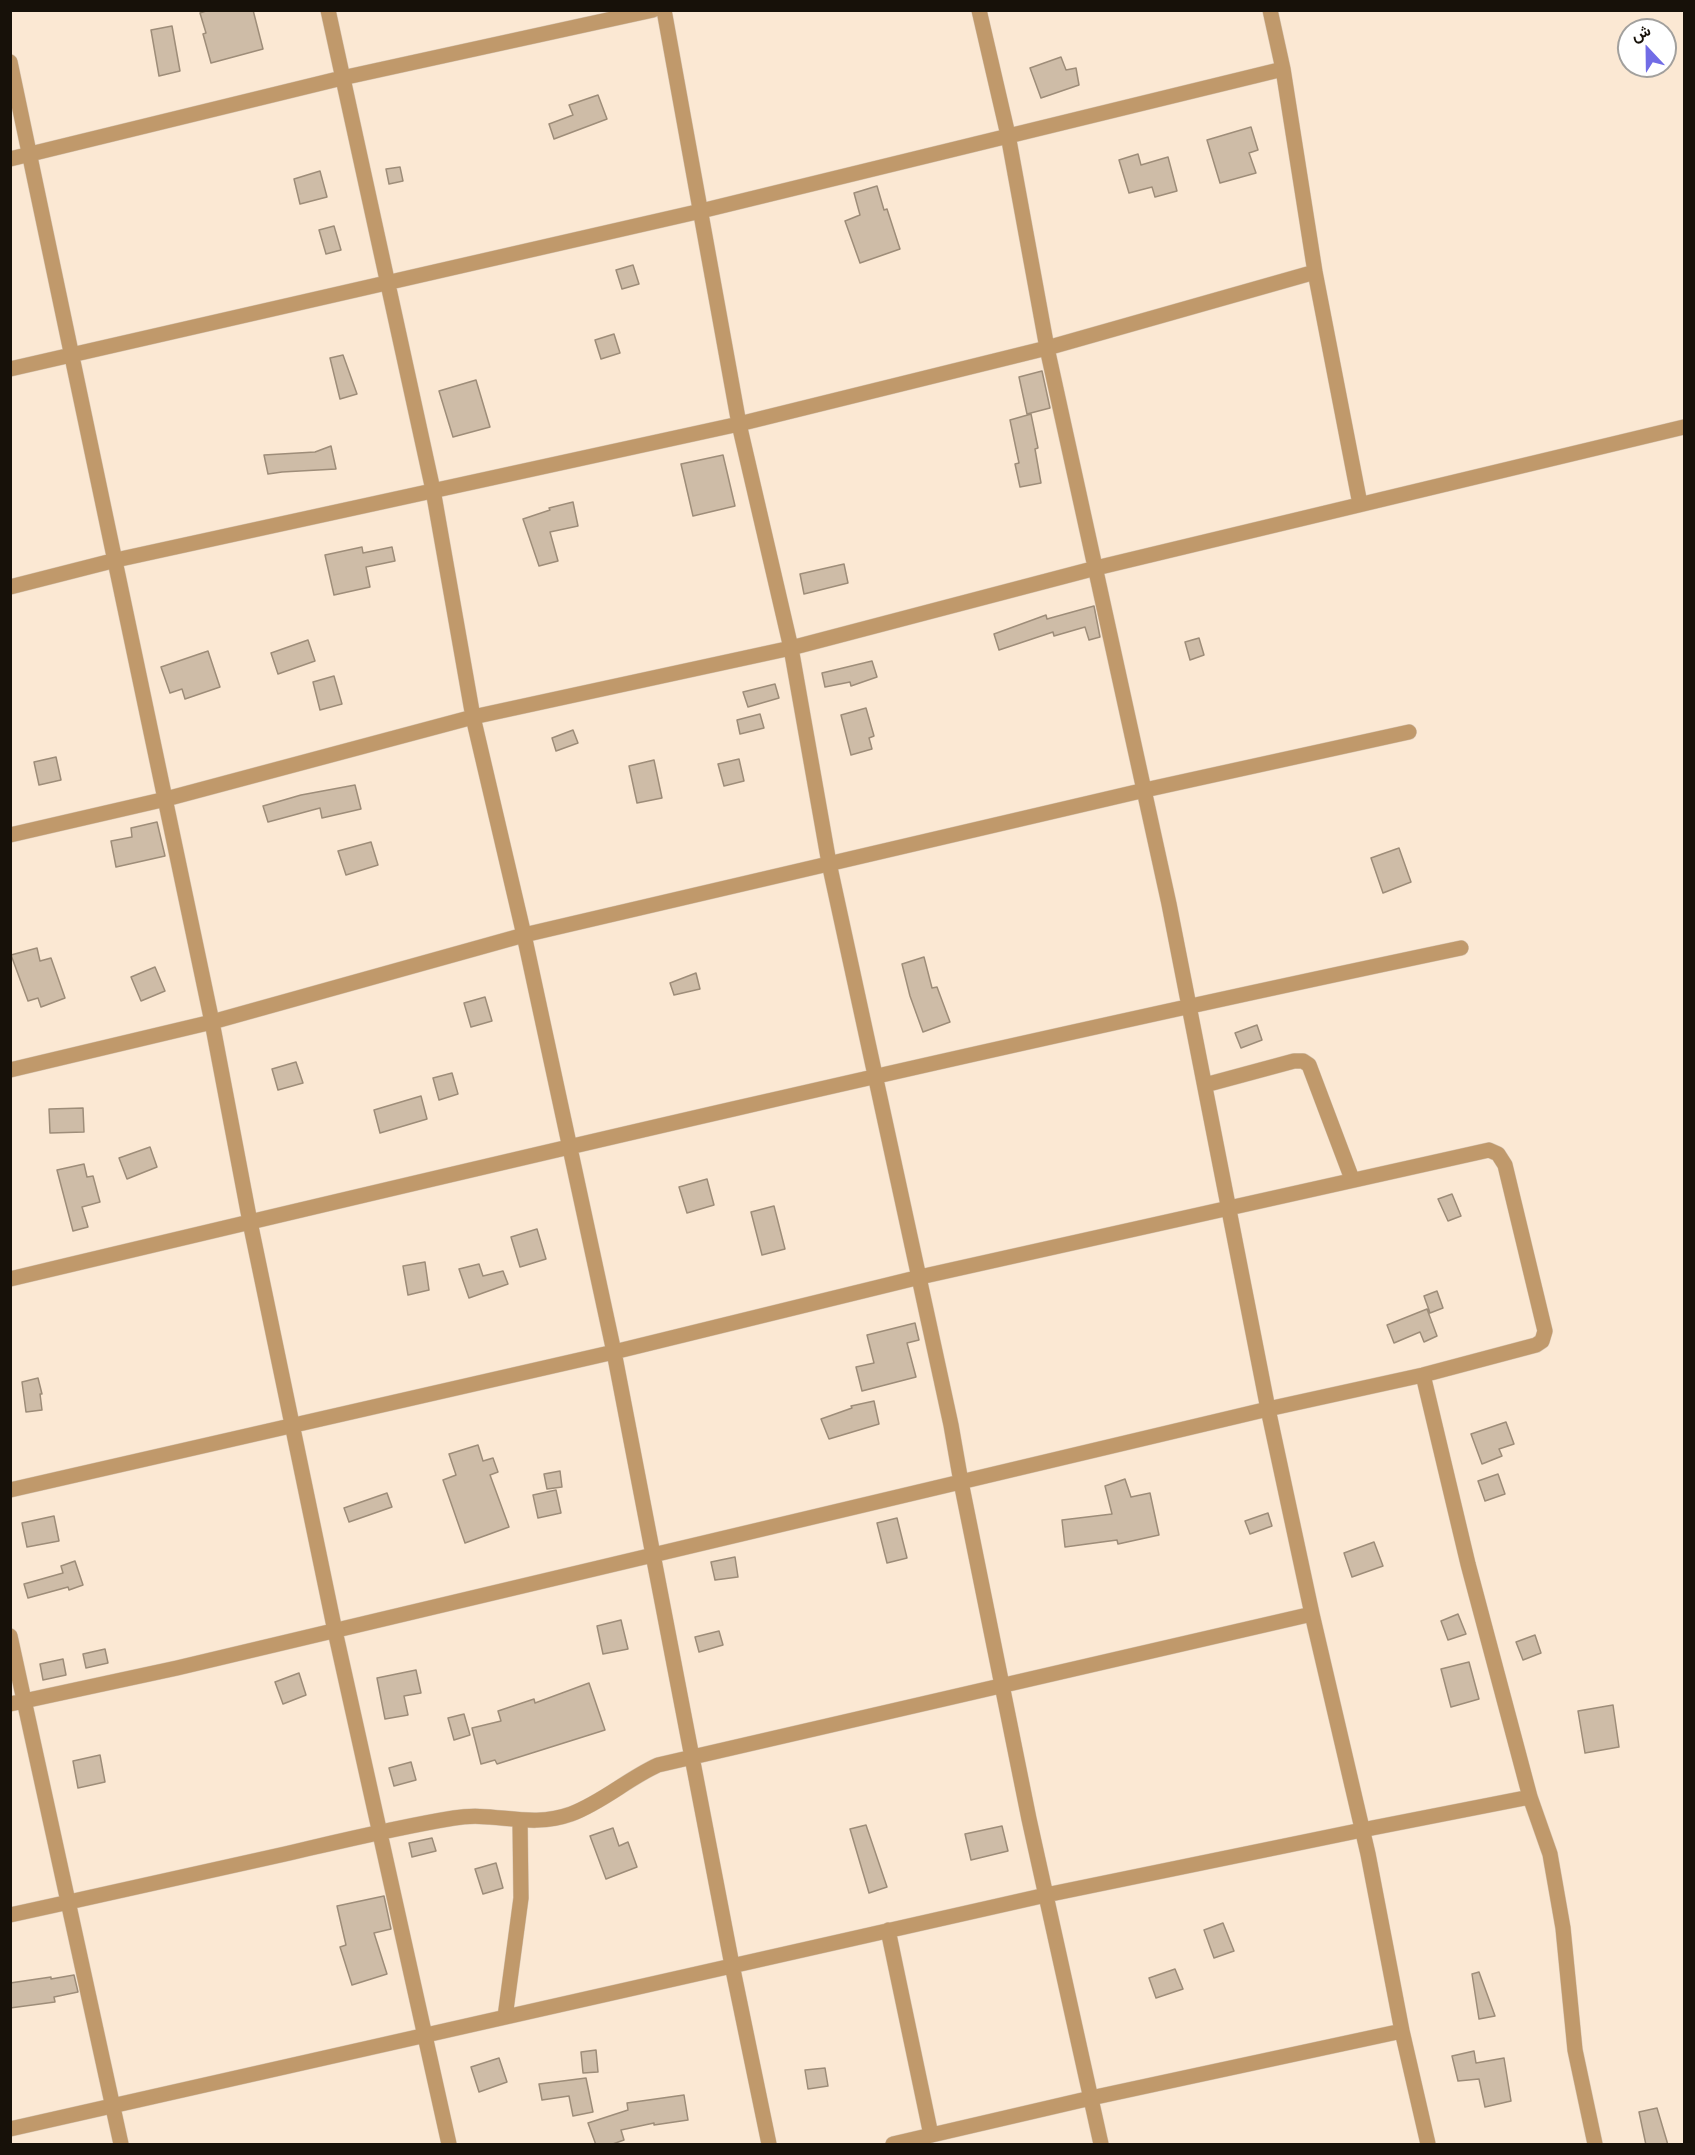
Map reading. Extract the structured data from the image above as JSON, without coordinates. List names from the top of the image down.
{
  "north": "top"
}
